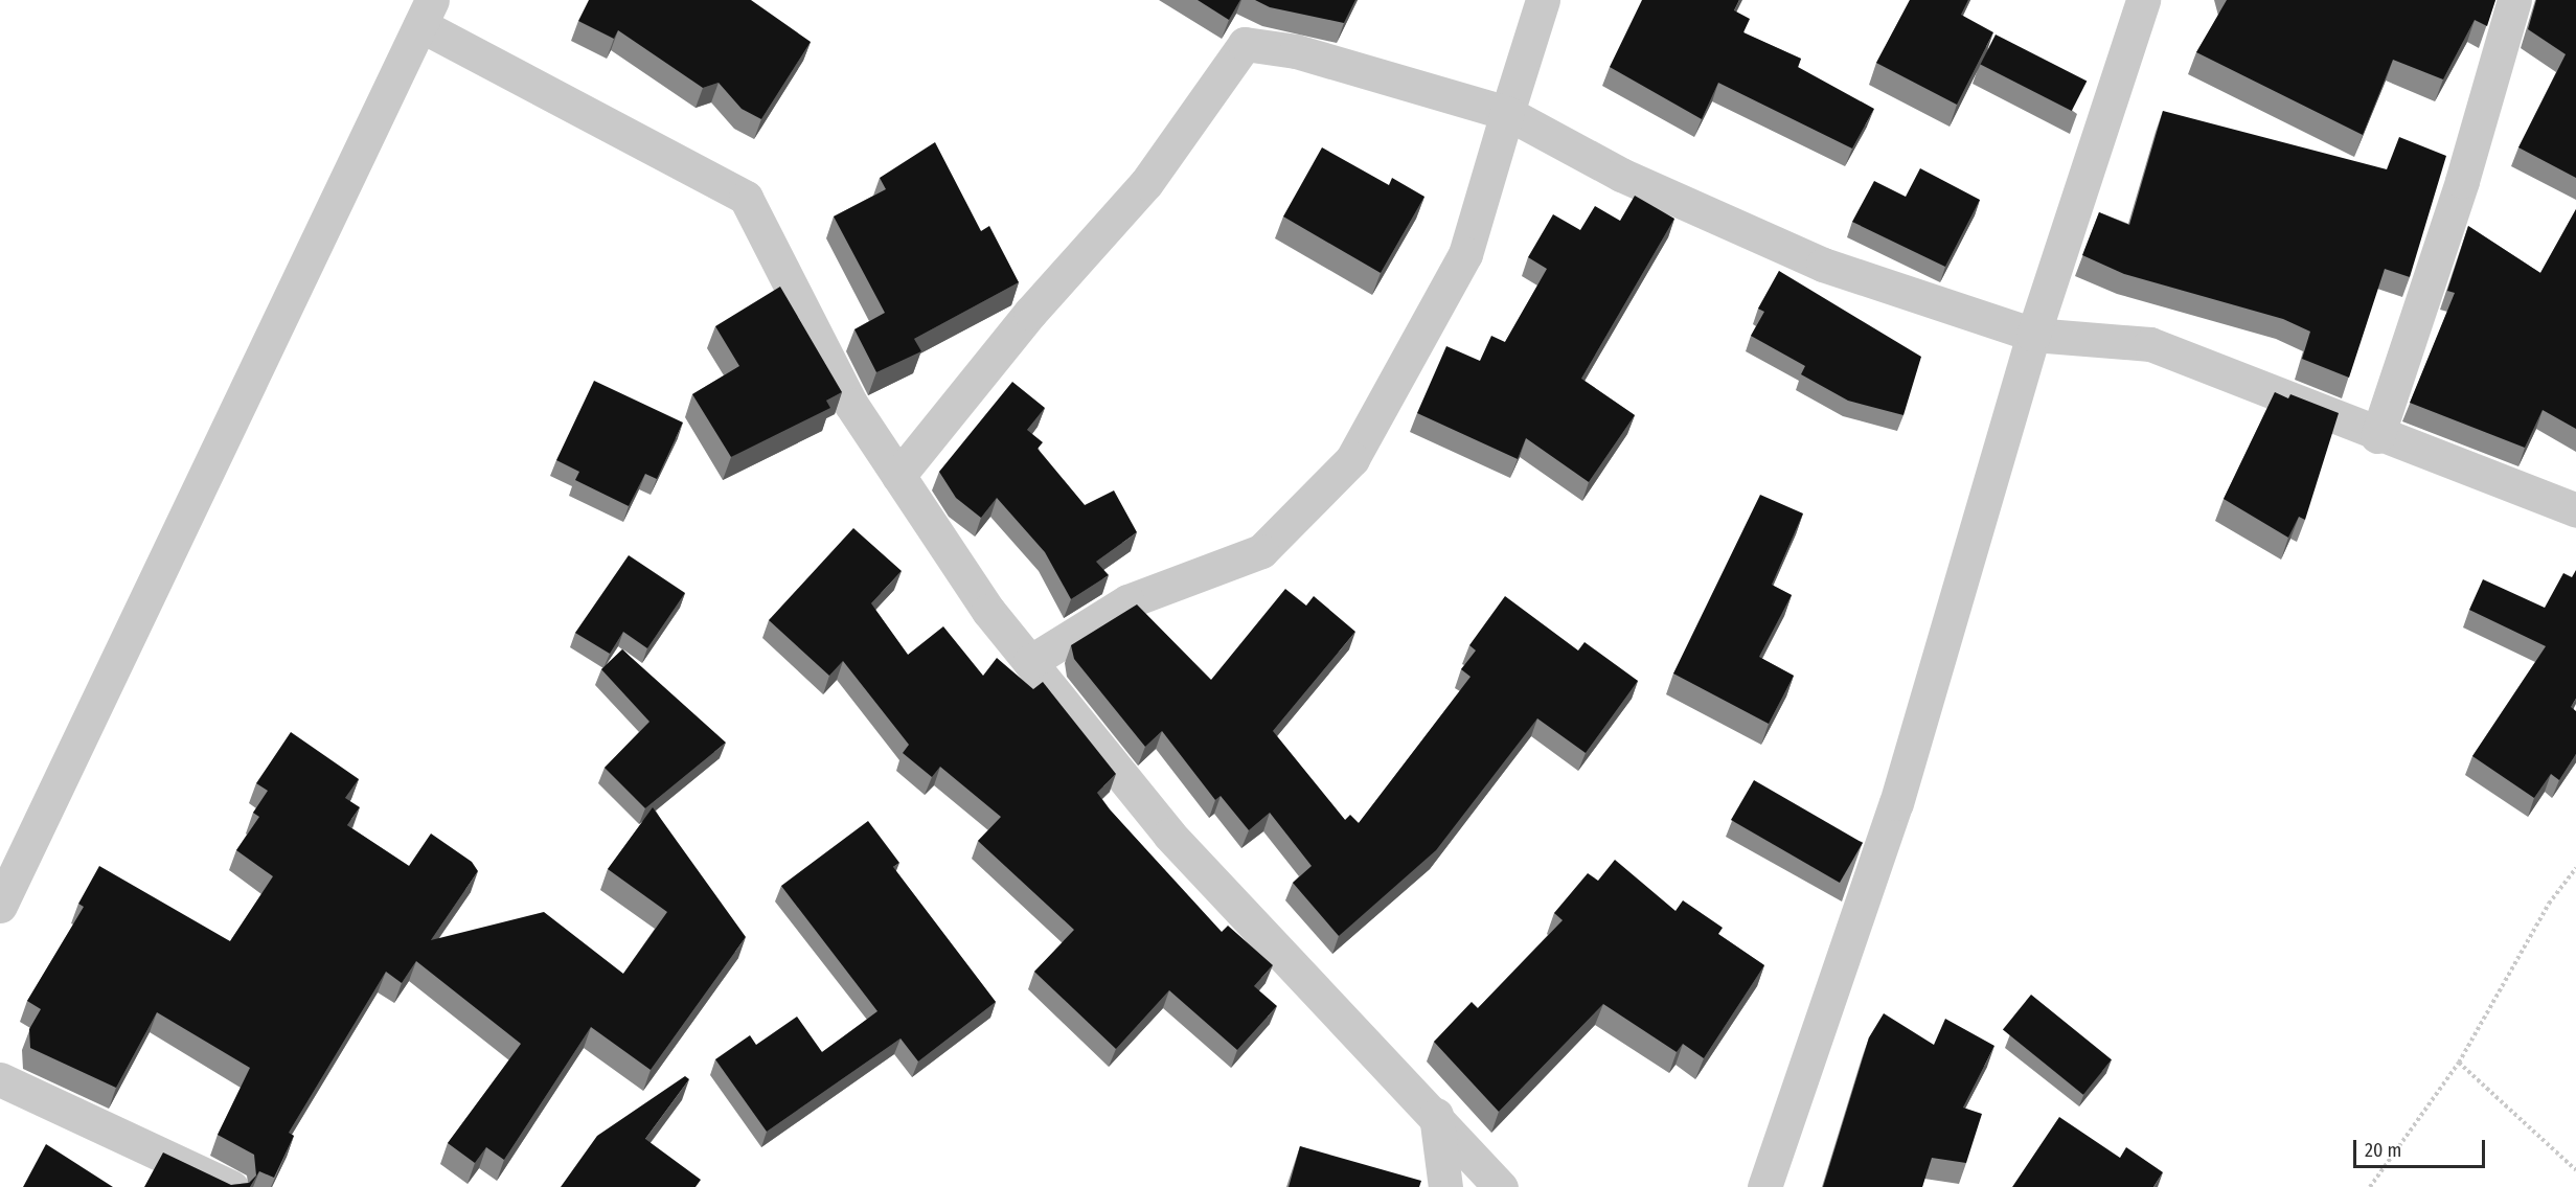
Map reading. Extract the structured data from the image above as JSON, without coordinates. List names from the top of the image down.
{
  "scale_bar": "20 m"
}
